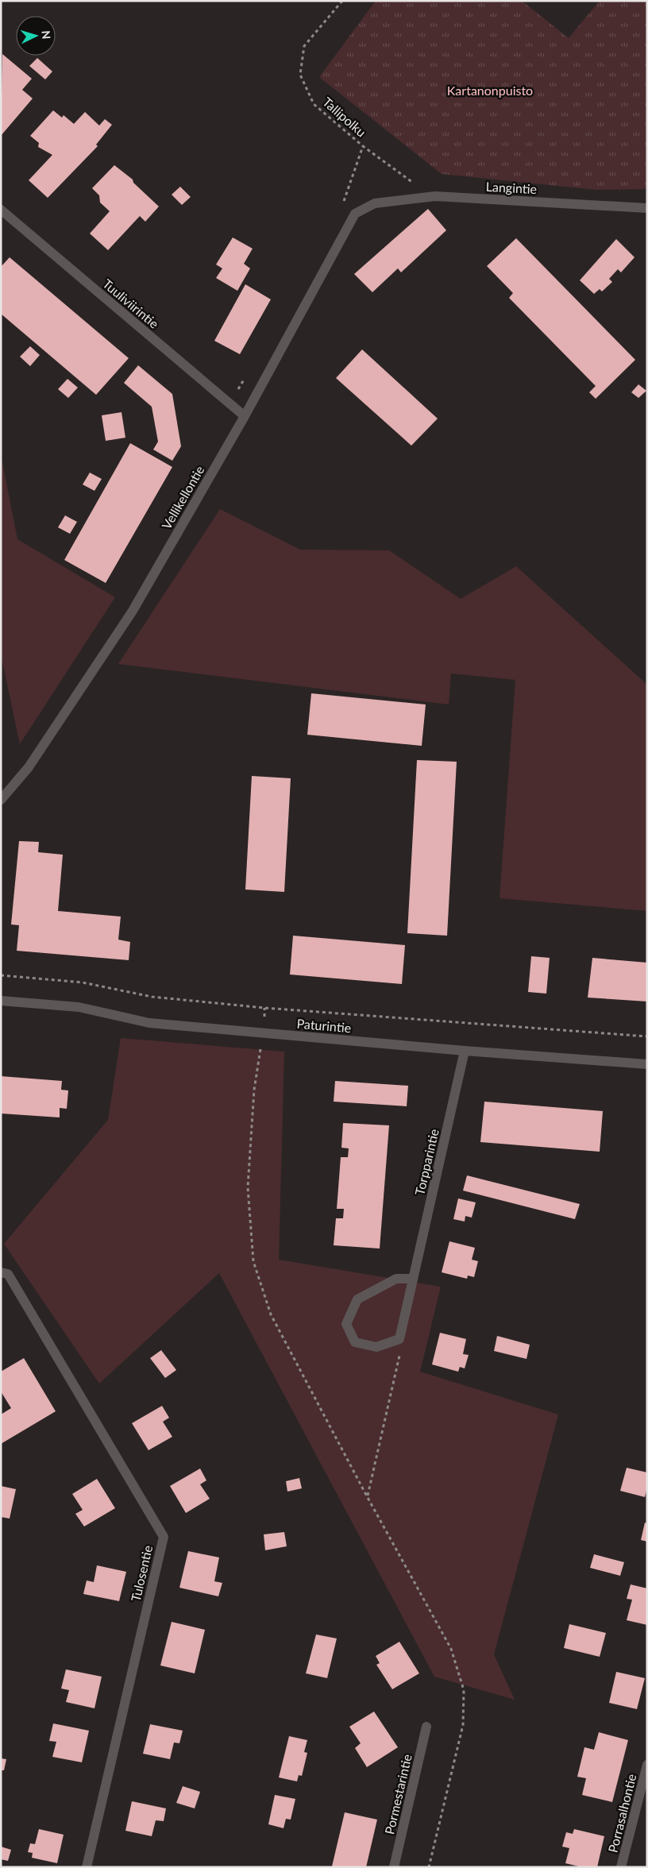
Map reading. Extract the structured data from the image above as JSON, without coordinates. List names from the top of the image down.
{
  "streets": {
    "street": [
      "Langintie",
      "Tuuliviirintie",
      "Vellikellontie",
      "Paturintie",
      "Torpparintie",
      "Tulosentie",
      "Pormestarintie",
      "Porrasalhontie"
    ],
    "path": ["Tallipolku"]
  },
  "crossings": [
    ["Langintie", "Vellikellontie"],
    ["Tuuliviirintie", "Vellikellontie"],
    ["Paturintie", "Torpparintie"]
  ],
  "parks": ["Kartanonpuisto"],
  "north": "right"
}
